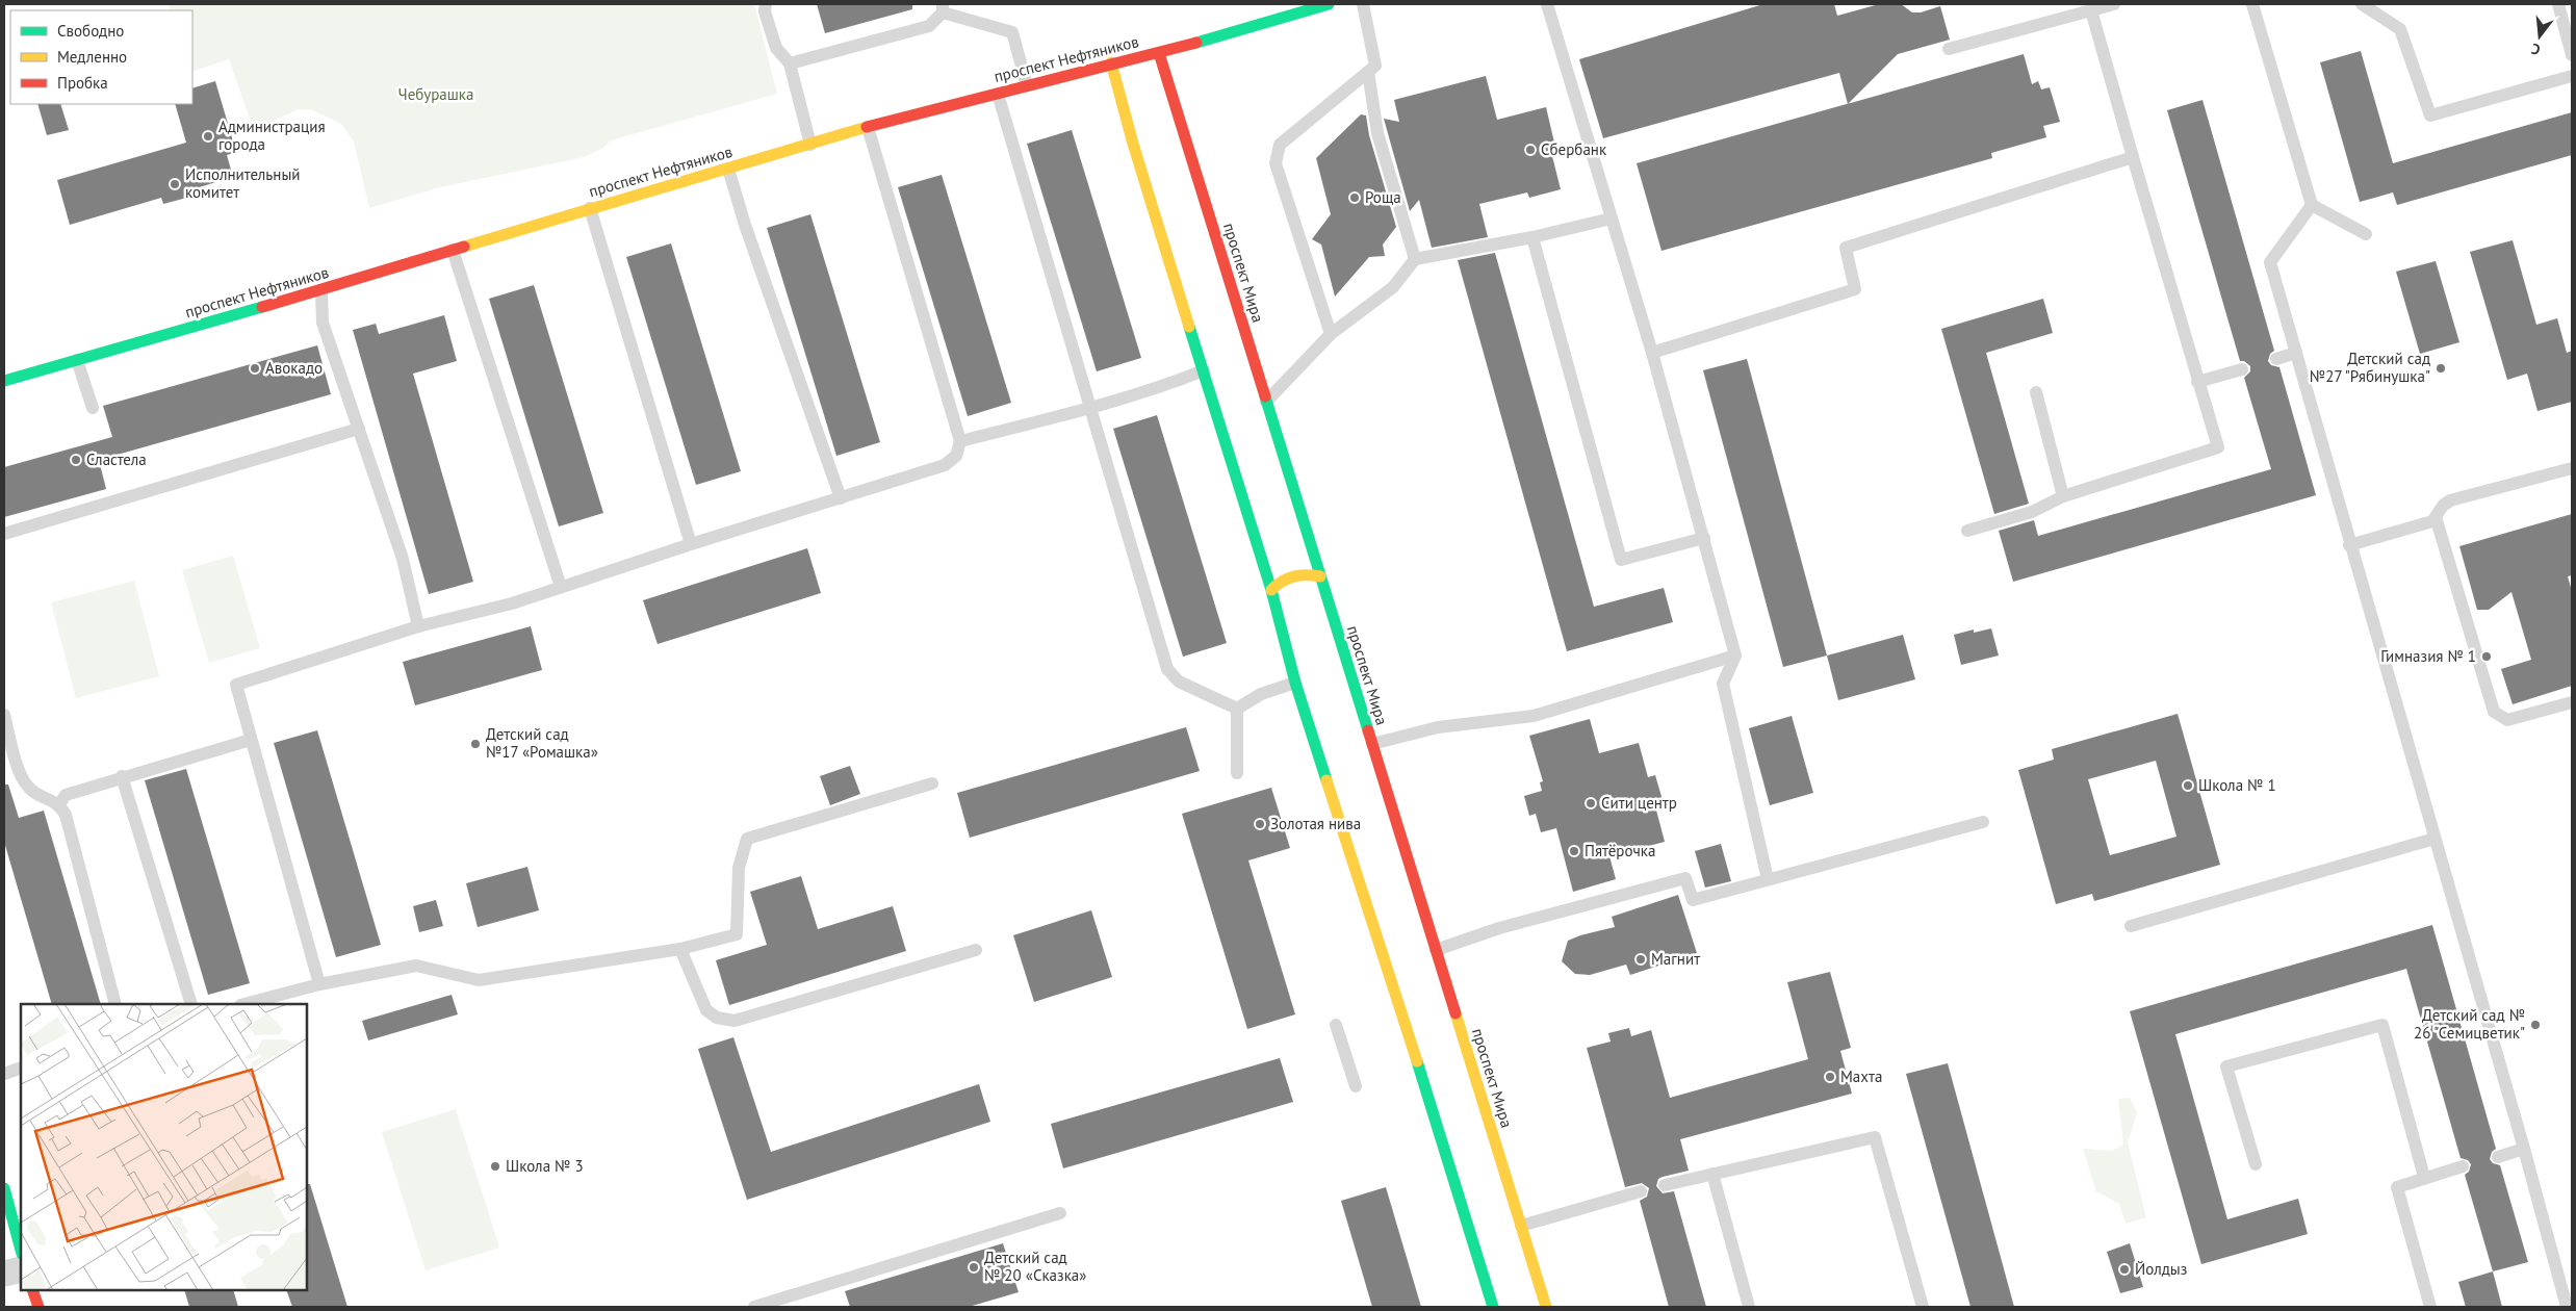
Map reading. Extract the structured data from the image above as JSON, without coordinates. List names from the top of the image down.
{
  "streets": {
    "main road": ["проспект Нефтяников", "проспект Мира"]
  },
  "crossings": [
    ["проспект Нефтяников", "проспект Мира"]
  ],
  "parks": ["Чебурашка"],
  "places": [
    "Администрация города",
    "Сбербанк",
    "Исполнительный комитет",
    "Роща",
    "Авокадо",
    "Детский сад №27 \"Рябинушка\"",
    "Сластела",
    "Гимназия № 1",
    "Детский сад №17 «Ромашка»",
    "Школа № 1",
    "Сити центр",
    "Золотая нива",
    "Пятёрочка",
    "Магнит",
    "Детский сад № 26 \"Семицветик\"",
    "Махта",
    "Школа № 3",
    "Детский сад № 20 «Сказка»",
    "Йолдыз"
  ],
  "legend": ["Свободно", "Медленно", "Пробка"],
  "north": "bottom"
}
